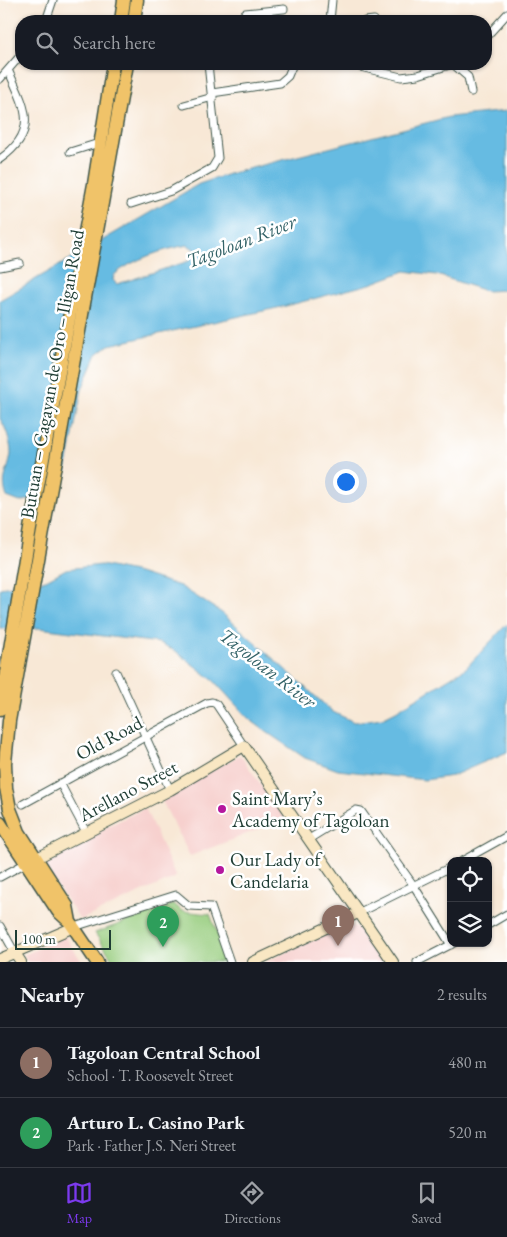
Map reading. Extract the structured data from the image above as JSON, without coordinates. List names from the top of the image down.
{
  "streets": {
    "highway": ["Butuan – Cagayan de Oro – Iligan Road"],
    "street": ["Old Road", "Arellano Street"]
  },
  "crossings": [
    ["Butuan – Cagayan de Oro – Iligan Road", "Arellano Street"],
    ["Old Road", "Arellano Street"]
  ],
  "water": ["Tagoloan River"],
  "places": ["Saint Mary’s Academy of Tagoloan", "Our Lady of Candelaria"],
  "scale_bar": "100 m",
  "page": {
    "search": "Search here",
    "pins": ["1", "2"],
    "scale": "100 m",
    "heading": ["Nearby", "2 results"],
    "list": [
      {
        "mark": "1",
        "name": "Tagoloan Central School",
        "note": "School · T. Roosevelt Street",
        "value": "480 m"
      },
      {
        "mark": "2",
        "name": "Arturo L. Casino Park",
        "note": "Park · Father J.S. Neri Street",
        "value": "520 m"
      }
    ],
    "nav": ["Map", "Directions", "Saved"]
  }
}
